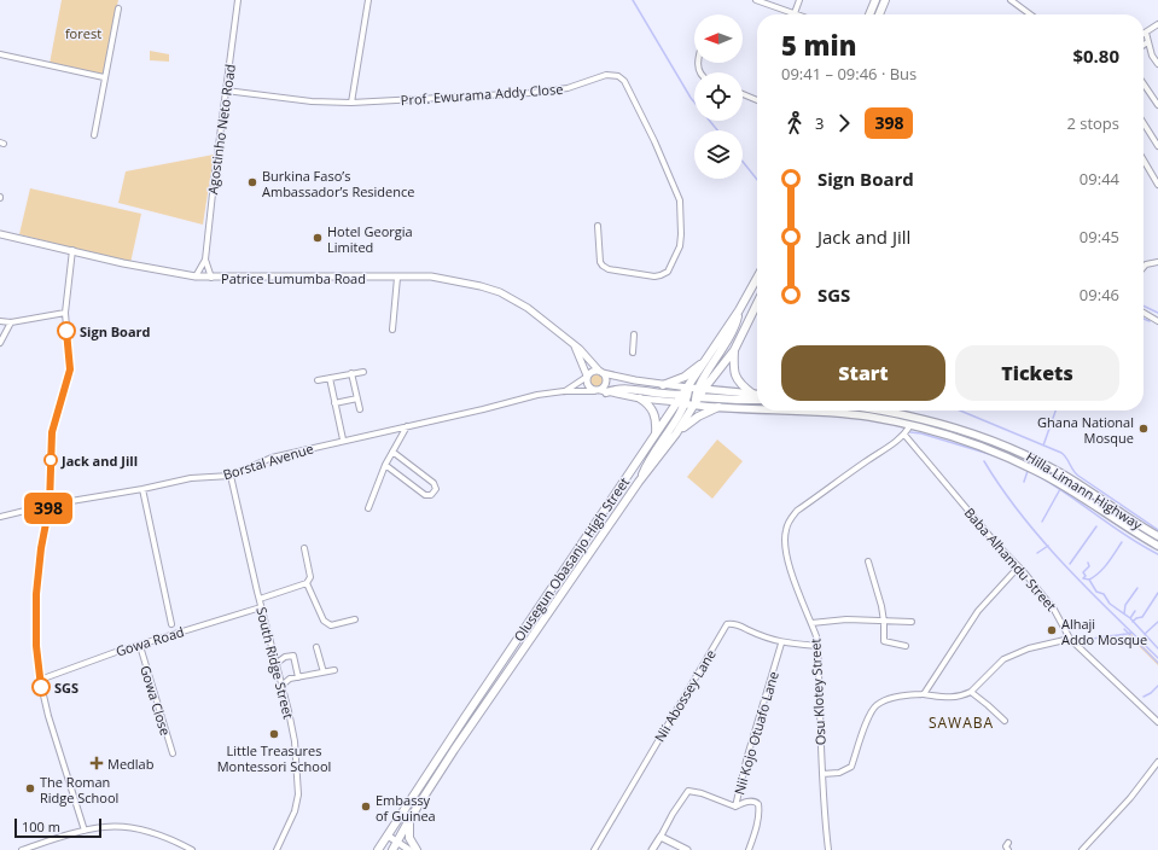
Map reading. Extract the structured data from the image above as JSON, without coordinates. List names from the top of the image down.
{
  "streets": {
    "main road": ["Hilla Limann Highway", "Olusegun Obasanjo High Street"],
    "street": [
      "Prof. Ewurama Addy Close",
      "Agostinho Neto Road",
      "Patrice Lumumba Road",
      "Borstal Avenue",
      "Baba Alhamdu Street",
      "Gowa Road",
      "South Ridge Street",
      "Osu Klotey Street",
      "Nii Abossey Lane",
      "Gowa Close",
      "Nii Kojo Otuafo Lane"
    ]
  },
  "crossings": [
    ["Prof. Ewurama Addy Close", "Agostinho Neto Road"],
    ["Agostinho Neto Road", "Patrice Lumumba Road"],
    ["Patrice Lumumba Road", "Borstal Avenue"],
    ["Borstal Avenue", "South Ridge Street"],
    ["Hilla Limann Highway", "Olusegun Obasanjo High Street"],
    ["Hilla Limann Highway", "Osu Klotey Street"],
    ["Baba Alhamdu Street", "Osu Klotey Street"],
    ["Gowa Road", "South Ridge Street"],
    ["Gowa Road", "Gowa Close"],
    ["Osu Klotey Street", "Nii Abossey Lane"],
    ["Nii Abossey Lane", "Nii Kojo Otuafo Lane"]
  ],
  "districts": ["SAWABA"],
  "parks": ["forest"],
  "places": {
    "other": [
      "Burkina Faso’s Ambassador’s Residence",
      "Hotel Georgia Limited",
      "Sign Board",
      "Ghana National Mosque",
      "Jack and Jill",
      "Alhaji Addo Mosque",
      "SGS",
      "Little Treasures Montessori School",
      "The Roman Ridge School",
      "Embassy of Guinea"
    ],
    "health": ["Medlab"]
  },
  "lines": ["bus line 398"],
  "scale_bar": "100 m",
  "north": "left",
  "page": {
    "on_map": "398",
    "heading": ["5 min", "09:41 – 09:46 · Bus", "$0.80"],
    "legs": ["3", "398", "2 stops"],
    "list": [
      {
        "name": "Sign Board",
        "value": "09:44"
      },
      {
        "name": "Jack and Jill",
        "value": "09:45"
      },
      {
        "name": "SGS",
        "value": "09:46"
      }
    ],
    "buttons": ["Start", "Tickets"],
    "scale": "100 m"
  }
}
